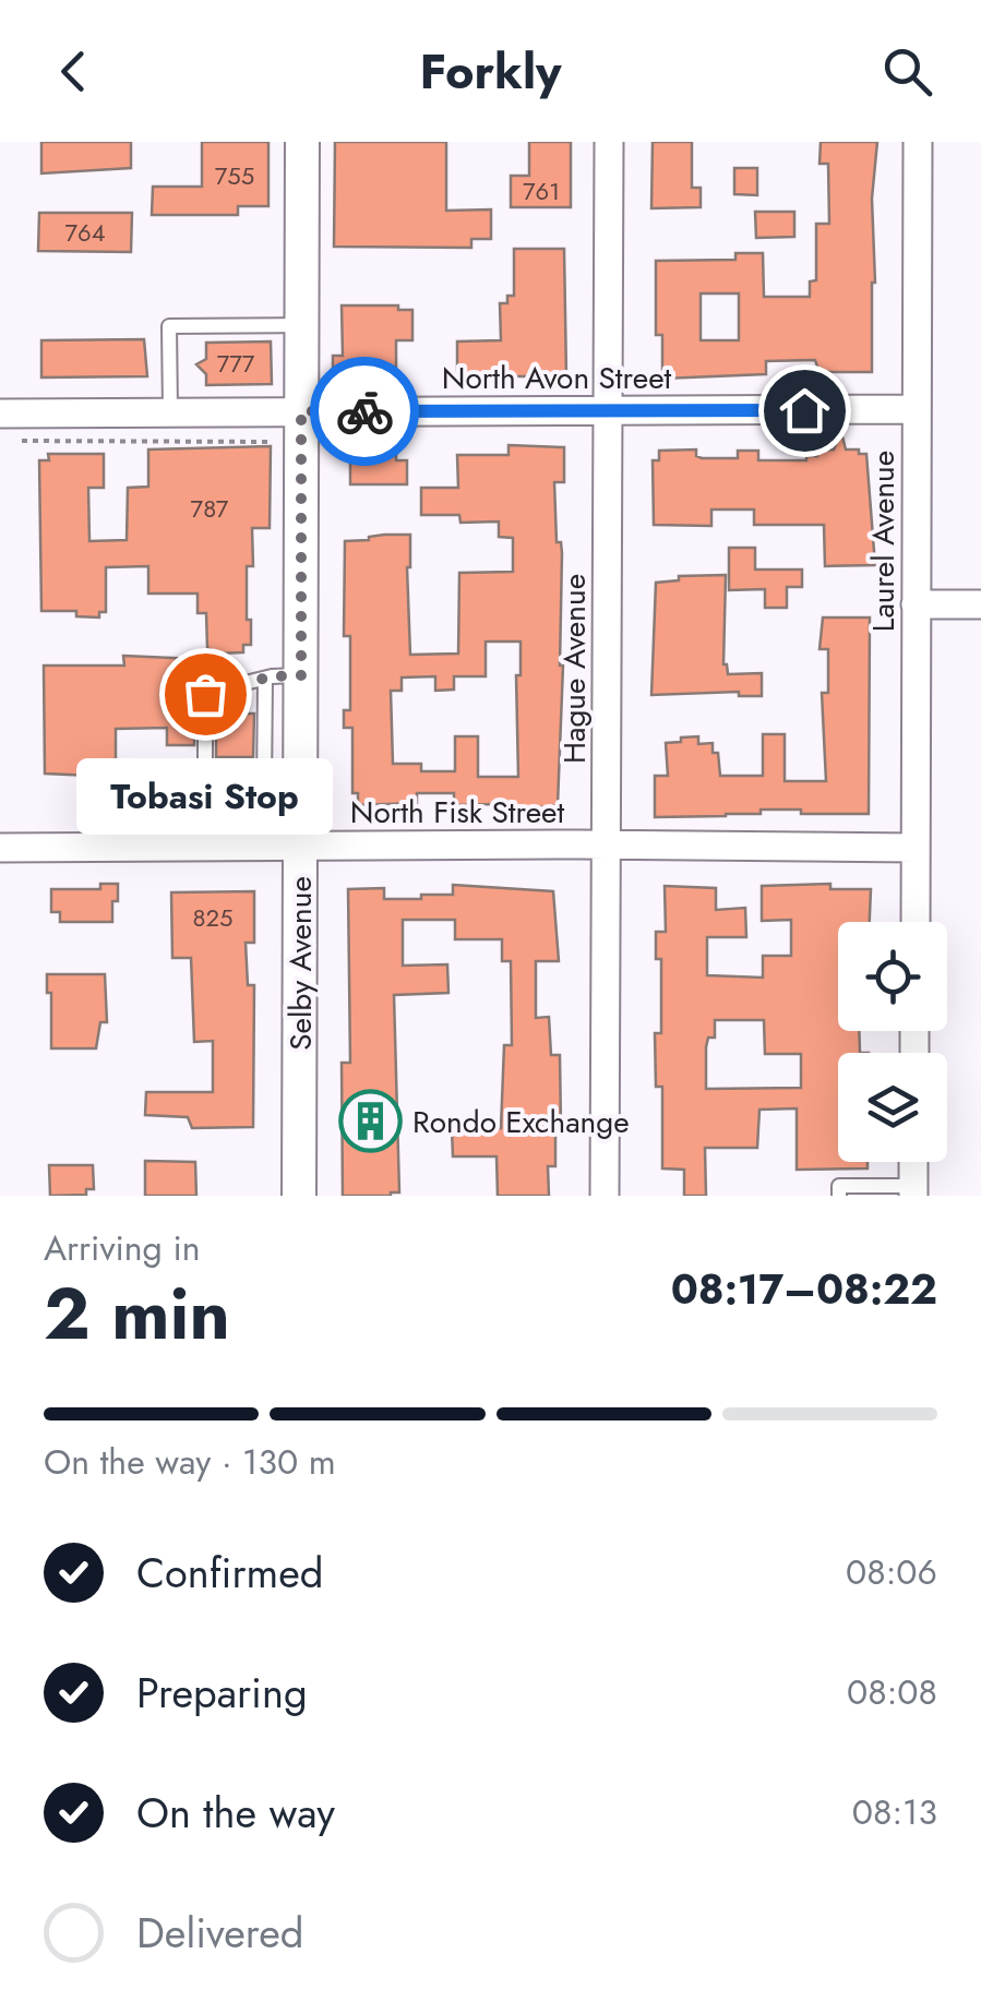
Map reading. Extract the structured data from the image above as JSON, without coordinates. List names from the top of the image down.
{
  "streets": {
    "street": [
      "North Avon Street",
      "Laurel Avenue",
      "Hague Avenue",
      "North Fisk Street",
      "Selby Avenue"
    ]
  },
  "crossings": [
    ["North Avon Street", "Laurel Avenue"],
    ["North Avon Street", "Hague Avenue"],
    ["North Avon Street", "Selby Avenue"],
    ["Laurel Avenue", "North Fisk Street"],
    ["Hague Avenue", "North Fisk Street"],
    ["North Fisk Street", "Selby Avenue"]
  ],
  "places": {
    "other": ["Tobasi Stop"],
    "building": ["Rondo Exchange"]
  },
  "house_numbers": [
    "755",
    "761",
    "764",
    "777",
    "787",
    "825"
  ],
  "page": {
    "header": "Forkly",
    "bubble": "Tobasi Stop",
    "heading": ["2 min", "Arriving in", "08:17–08:22"],
    "bar": "On the way · 130 m",
    "list": [
      ["Confirmed", "08:06"],
      ["Preparing", "08:08"],
      ["On the way", "08:13"],
      "Delivered"
    ]
  }
}
